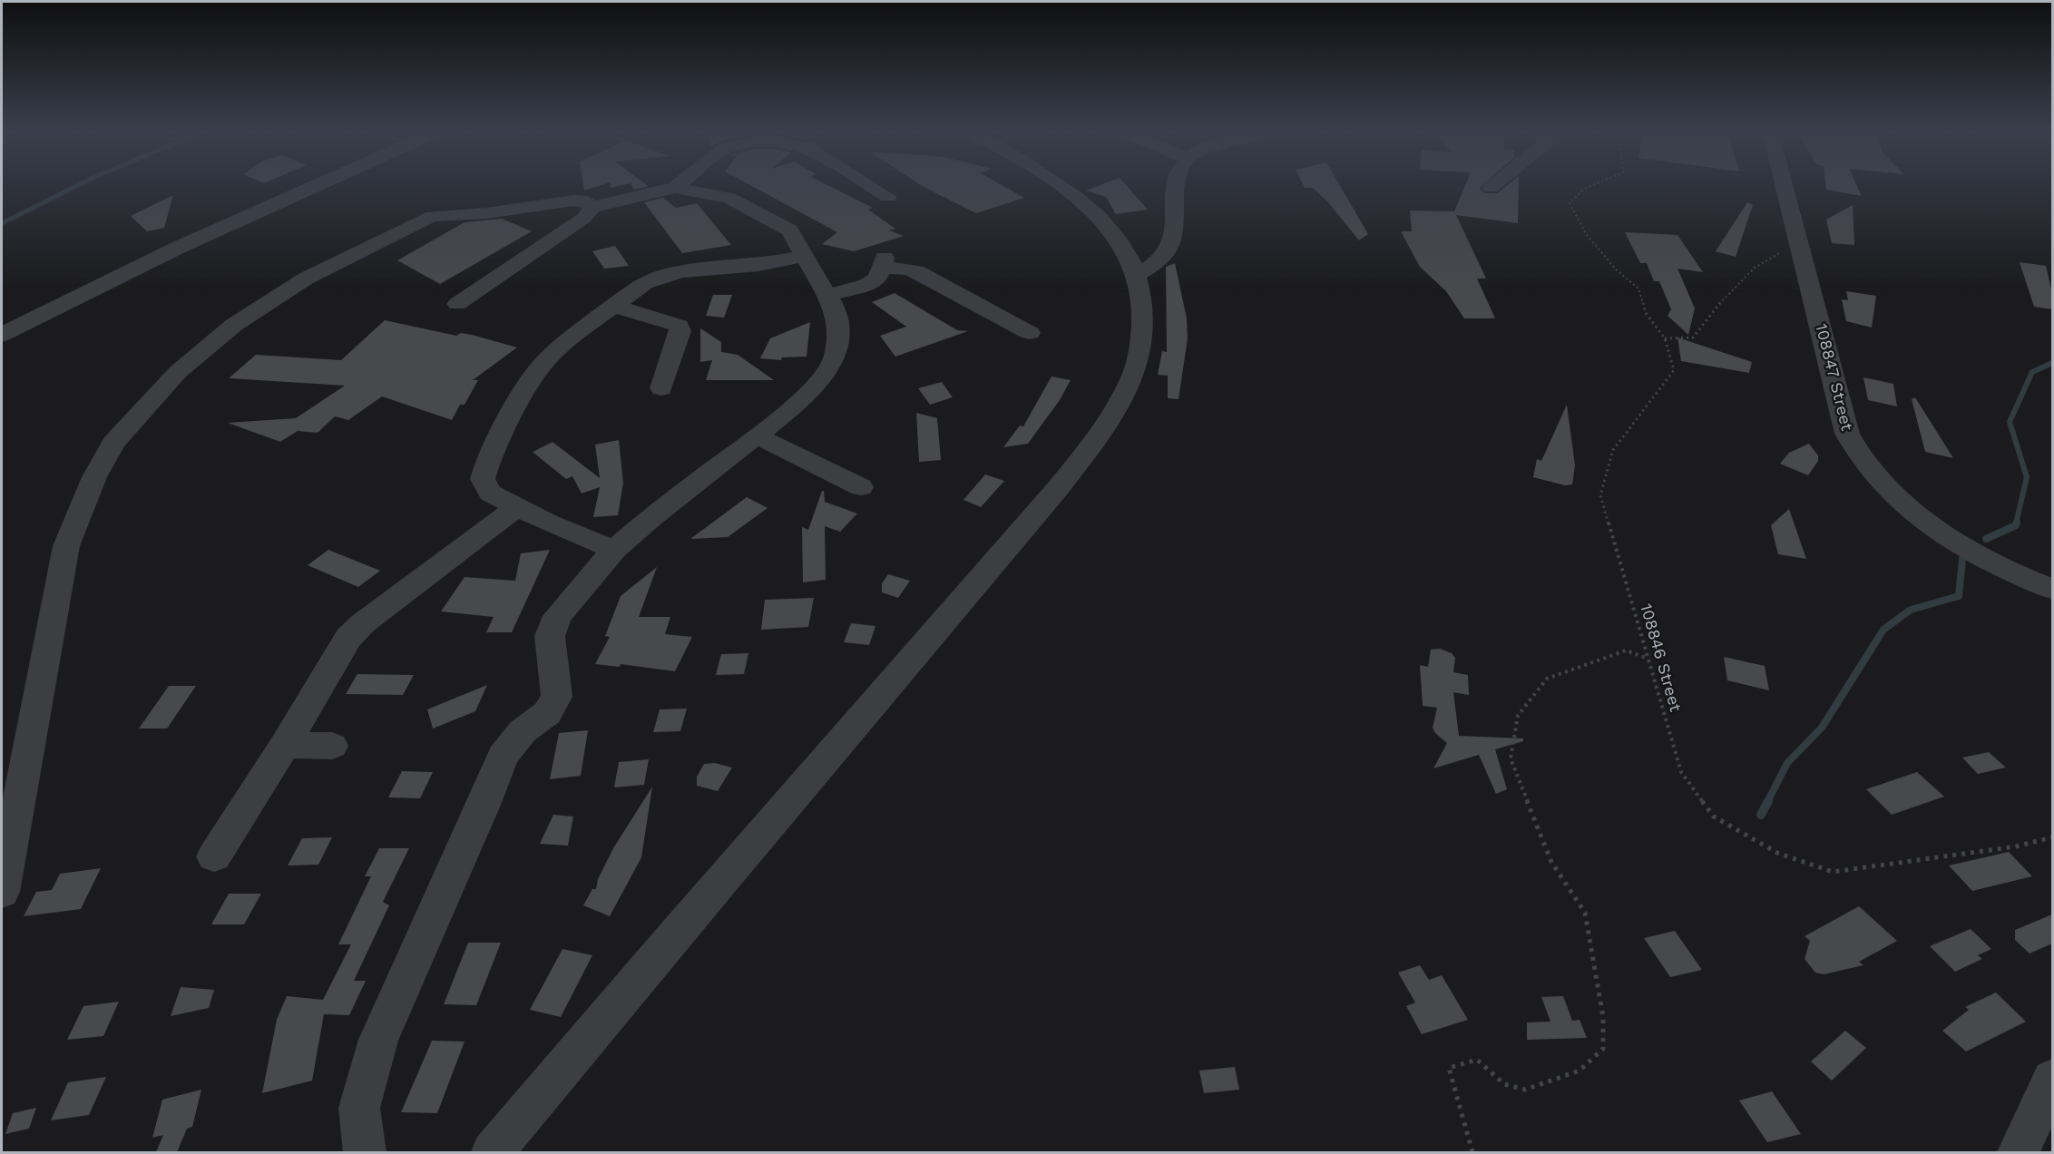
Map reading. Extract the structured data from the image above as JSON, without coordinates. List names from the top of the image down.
{
  "streets": {
    "street": ["108847 Street"],
    "path": ["108846 Street"]
  }
}
